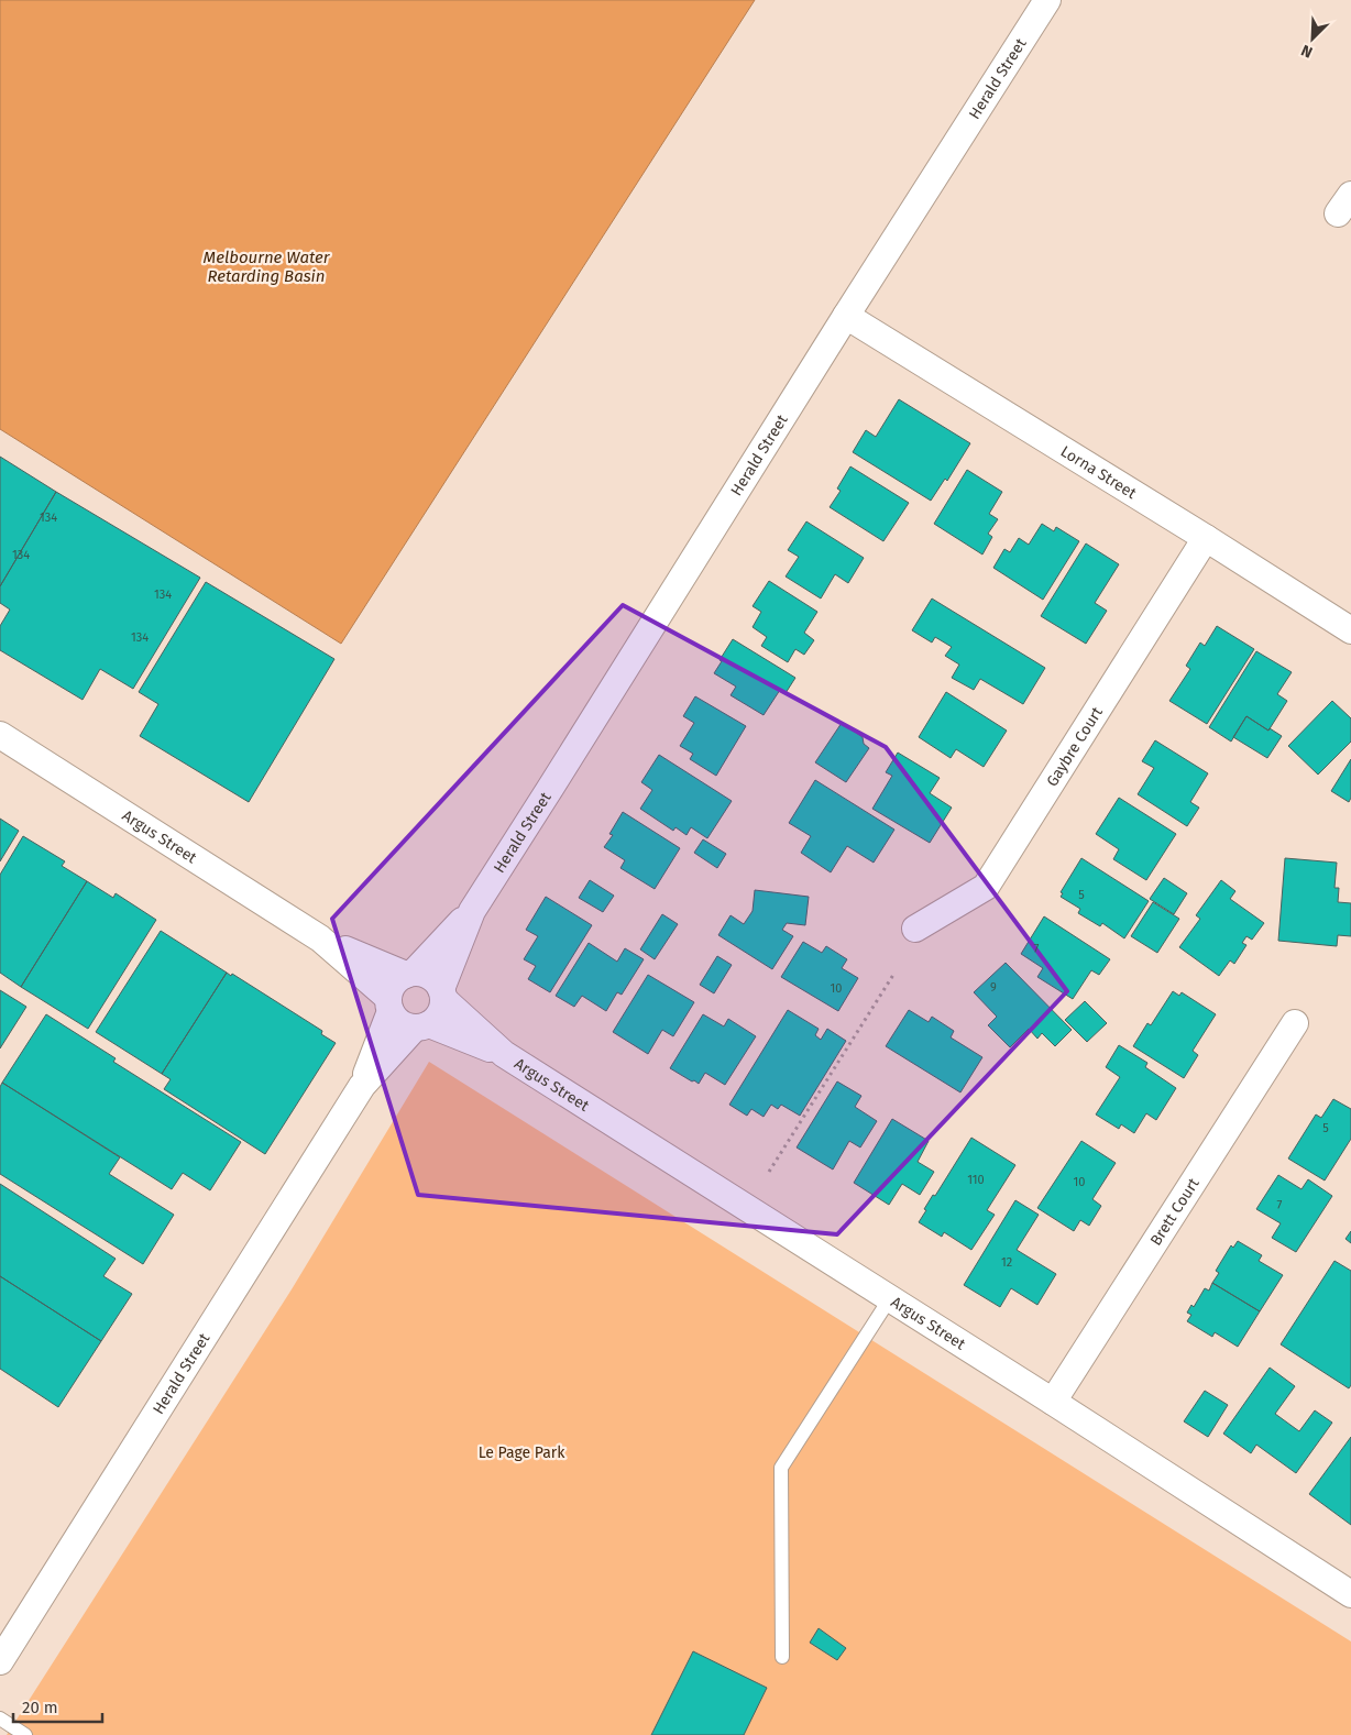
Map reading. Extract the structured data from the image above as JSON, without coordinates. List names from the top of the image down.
{
  "streets": {
    "street": [
      "Herald Street",
      "Lorna Street",
      "Gaybre Court",
      "Argus Street",
      "Brett Court"
    ]
  },
  "crossings": [
    ["Herald Street", "Lorna Street"],
    ["Herald Street", "Argus Street"],
    ["Lorna Street", "Gaybre Court"],
    ["Argus Street", "Brett Court"]
  ],
  "water": ["Melbourne Water Retarding Basin"],
  "parks": ["Le Page Park"],
  "house_numbers": [
    "134",
    "134",
    "134",
    "134",
    "5",
    "7",
    "9",
    "10",
    "5",
    "110",
    "10",
    "7",
    "12"
  ],
  "scale_bar": "20 m",
  "north": "bottom left"
}
